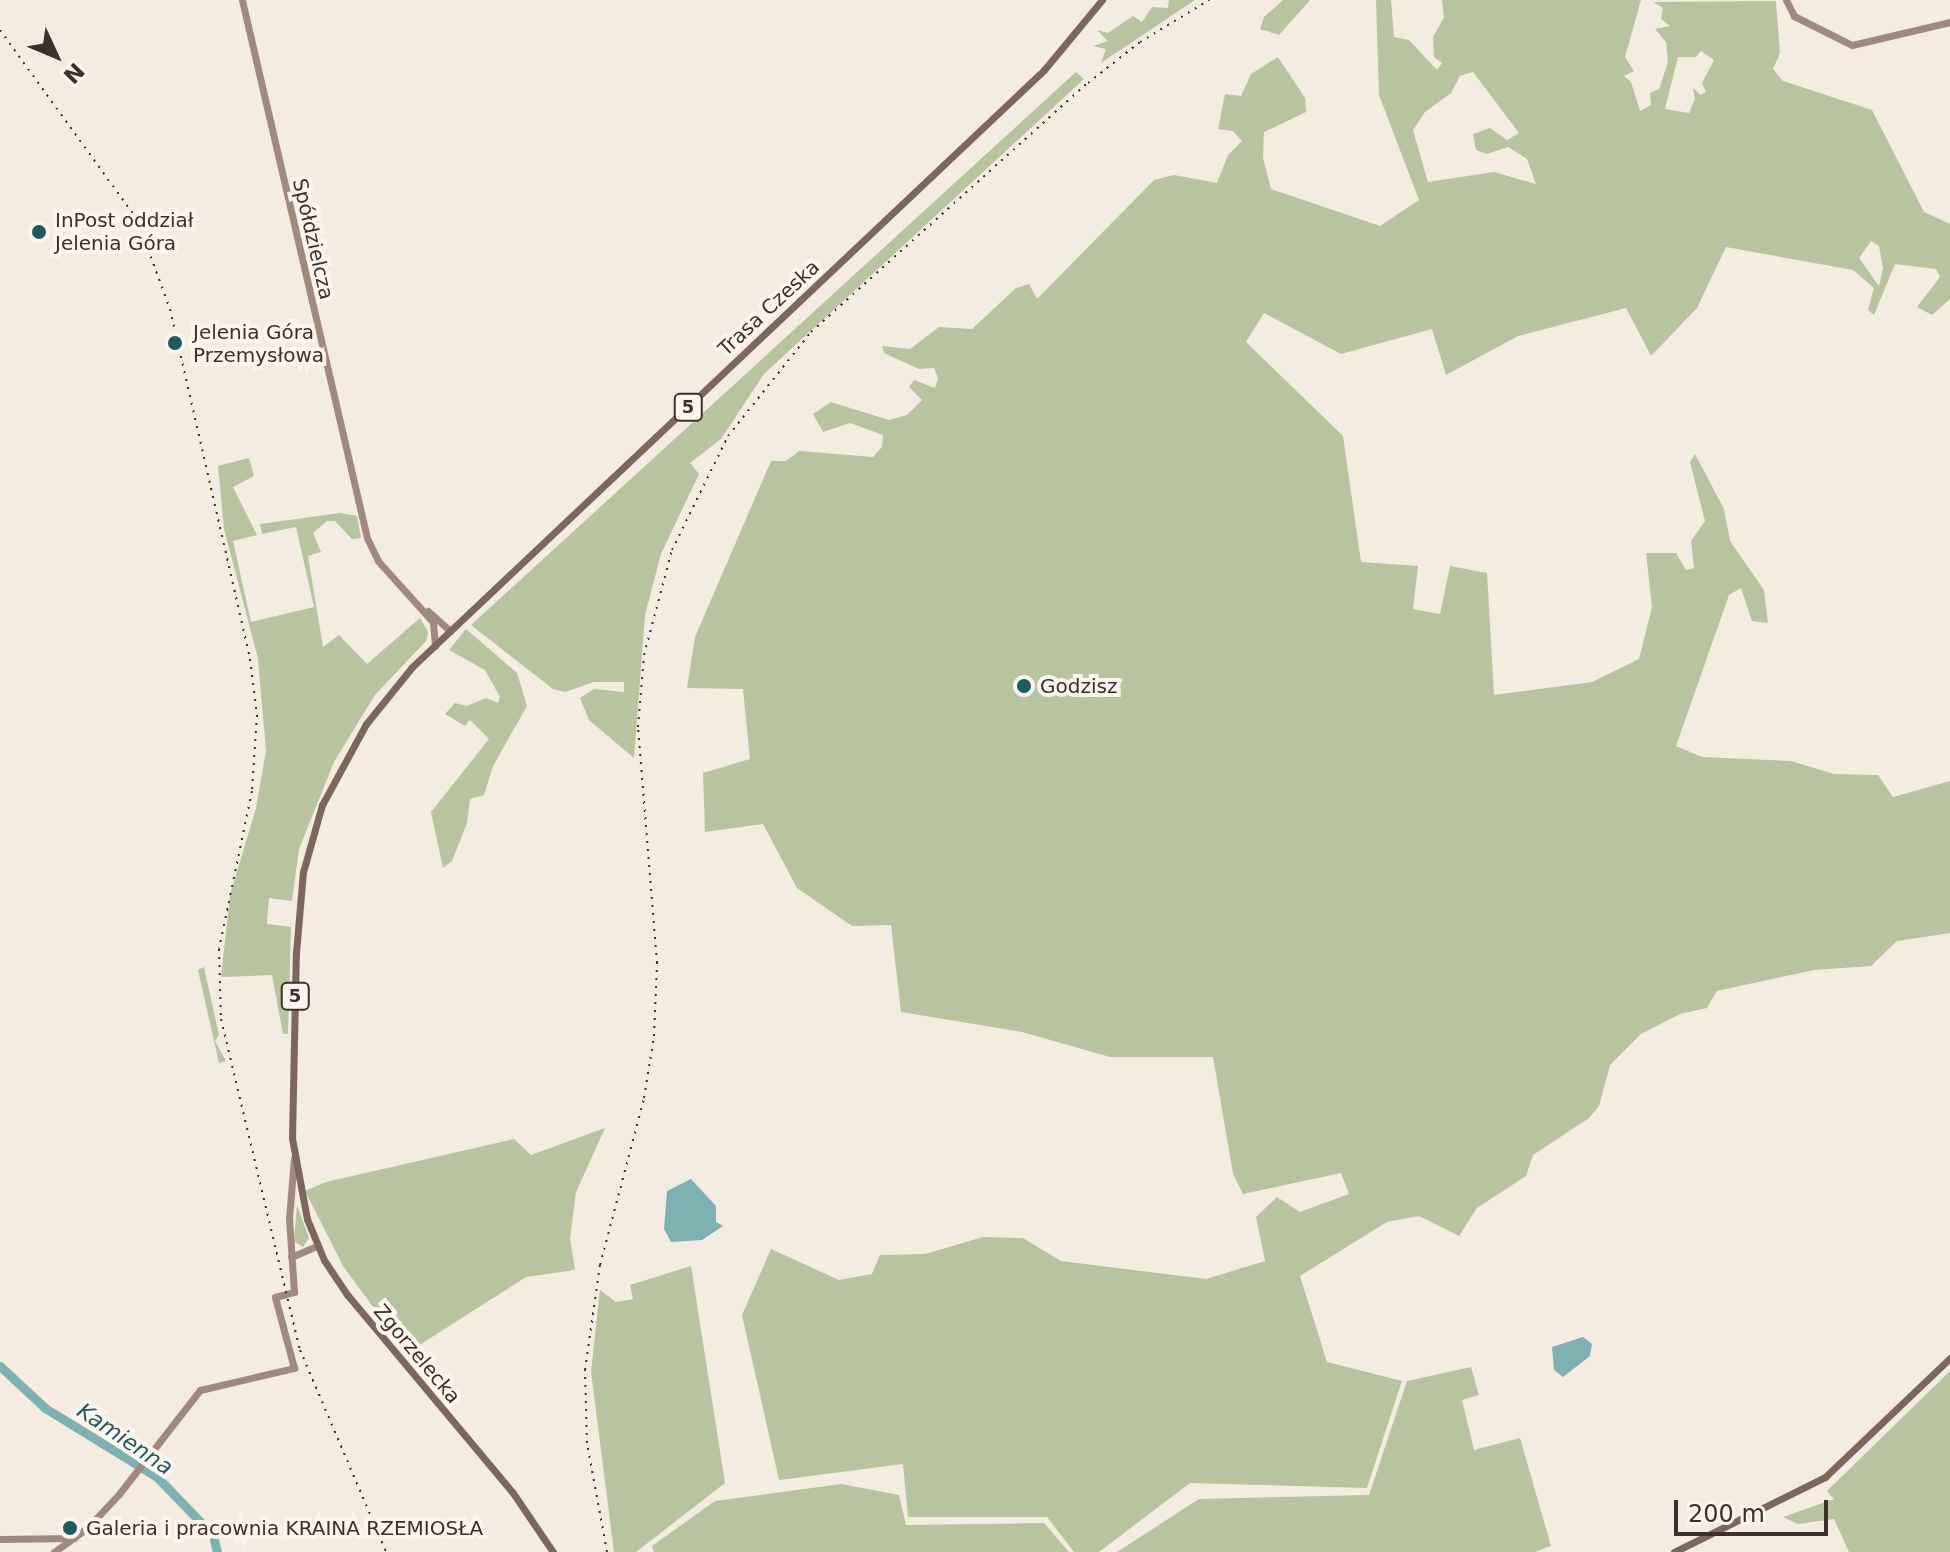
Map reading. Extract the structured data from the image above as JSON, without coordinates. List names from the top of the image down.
{
  "streets": {
    "main road": ["Trasa Czeska", "5", "Zgorzelecka"],
    "street": ["Spółdzielcza"]
  },
  "crossings": [
    ["Spółdzielcza", "Trasa Czeska"],
    ["Spółdzielcza", "5"],
    ["Trasa Czeska", "5"],
    ["5", "Zgorzelecka"]
  ],
  "water": ["Kamienna"],
  "places": [
    "InPost oddział Jelenia Góra",
    "Jelenia Góra Przemysłowa",
    "Godzisz",
    "Galeria i pracownia KRAINA RZEMIOSŁA"
  ],
  "scale_bar": "200 m",
  "north": "bottom right"
}
